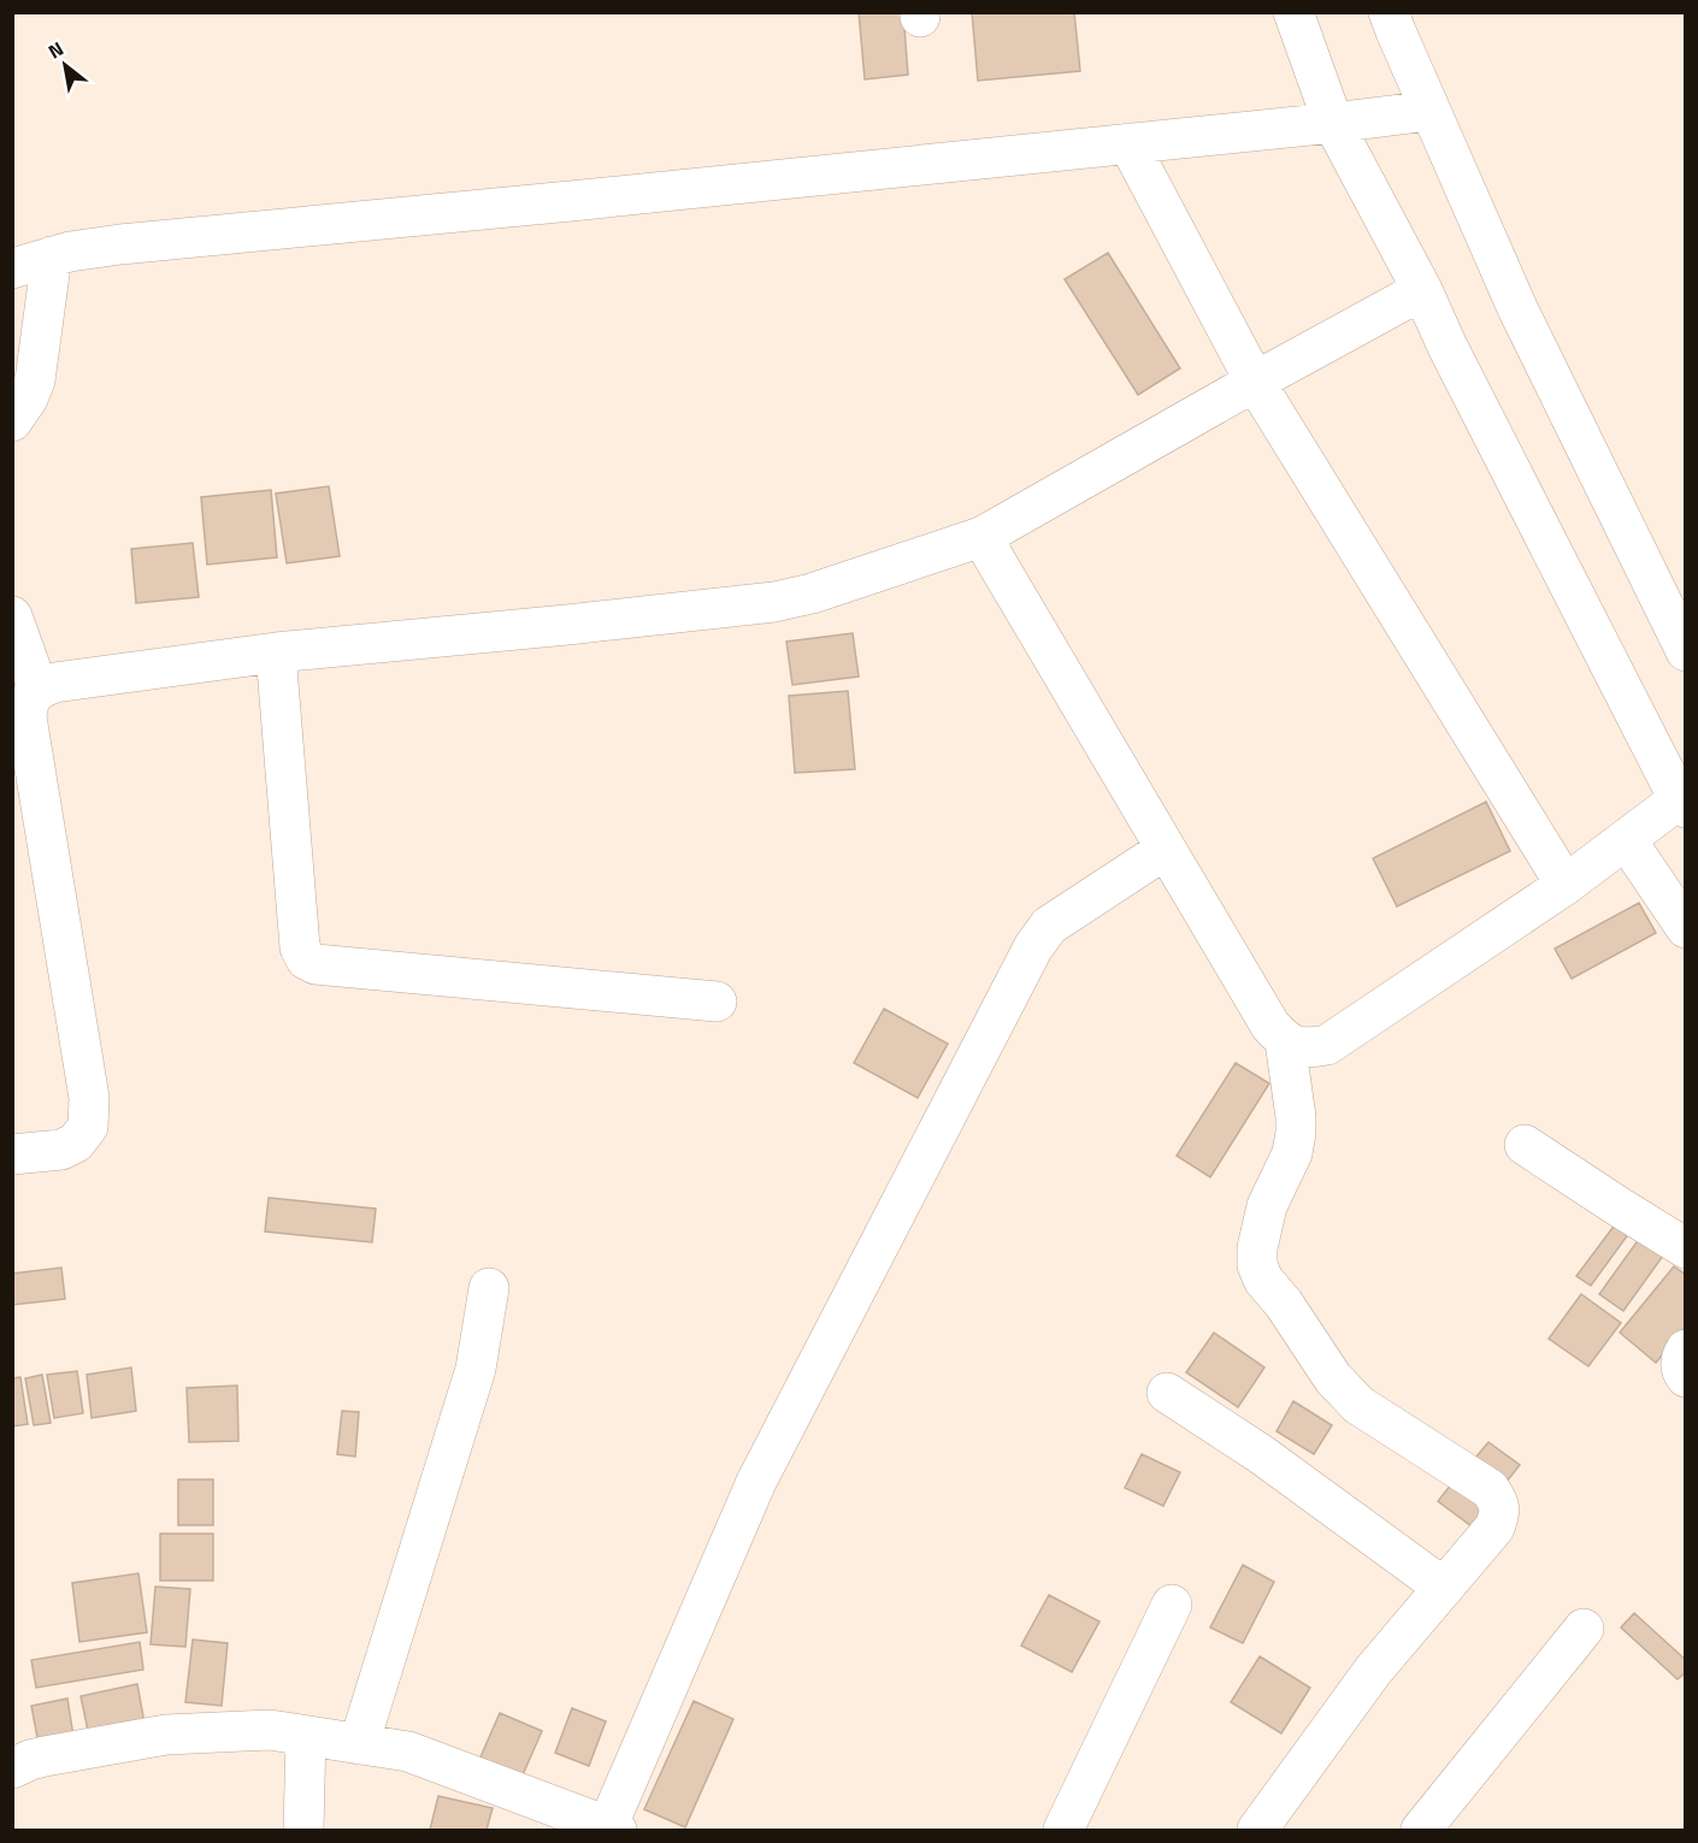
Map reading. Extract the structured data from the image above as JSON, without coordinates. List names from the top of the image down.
{
  "north": "top left"
}
